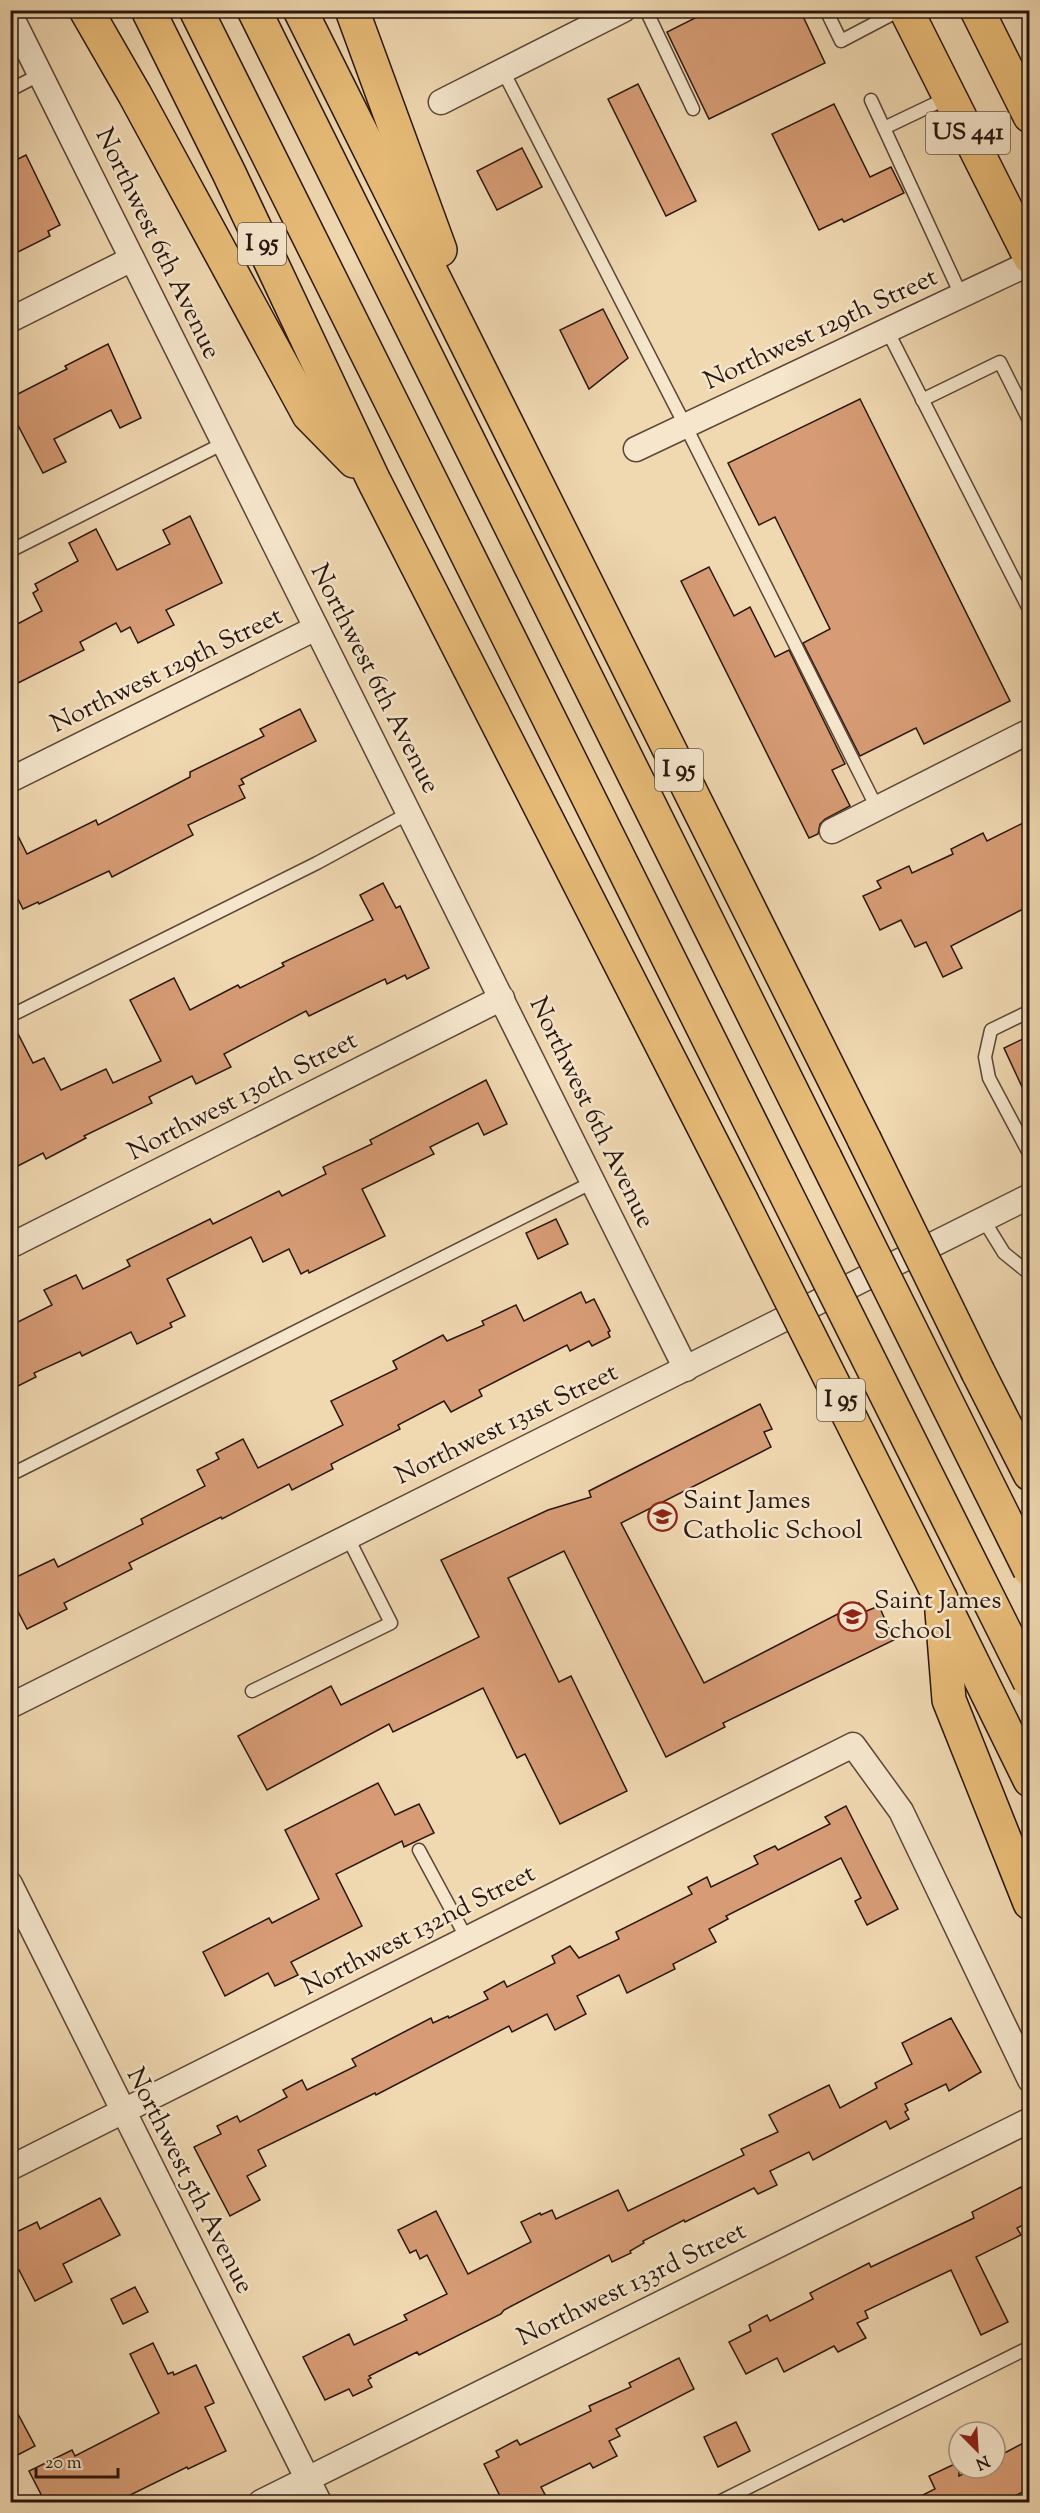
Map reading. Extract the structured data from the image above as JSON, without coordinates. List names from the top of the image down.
{
  "streets": {
    "main road": ["US 441", "I 95"],
    "street": [
      "Northwest 6th Avenue",
      "Northwest 129th Street",
      "Northwest 130th Street",
      "Northwest 131st Street",
      "Northwest 132nd Street",
      "Northwest 5th Avenue",
      "Northwest 133rd Street"
    ]
  },
  "crossings": [
    ["Northwest 6th Avenue", "Northwest 129th Street"],
    ["Northwest 6th Avenue", "Northwest 130th Street"],
    ["Northwest 6th Avenue", "Northwest 131st Street"],
    ["Northwest 132nd Street", "Northwest 5th Avenue"],
    ["Northwest 5th Avenue", "Northwest 133rd Street"]
  ],
  "places": {
    "school or university": ["Saint James Catholic School", "Saint James School"]
  },
  "scale_bar": "20 m",
  "north": "bottom right"
}
